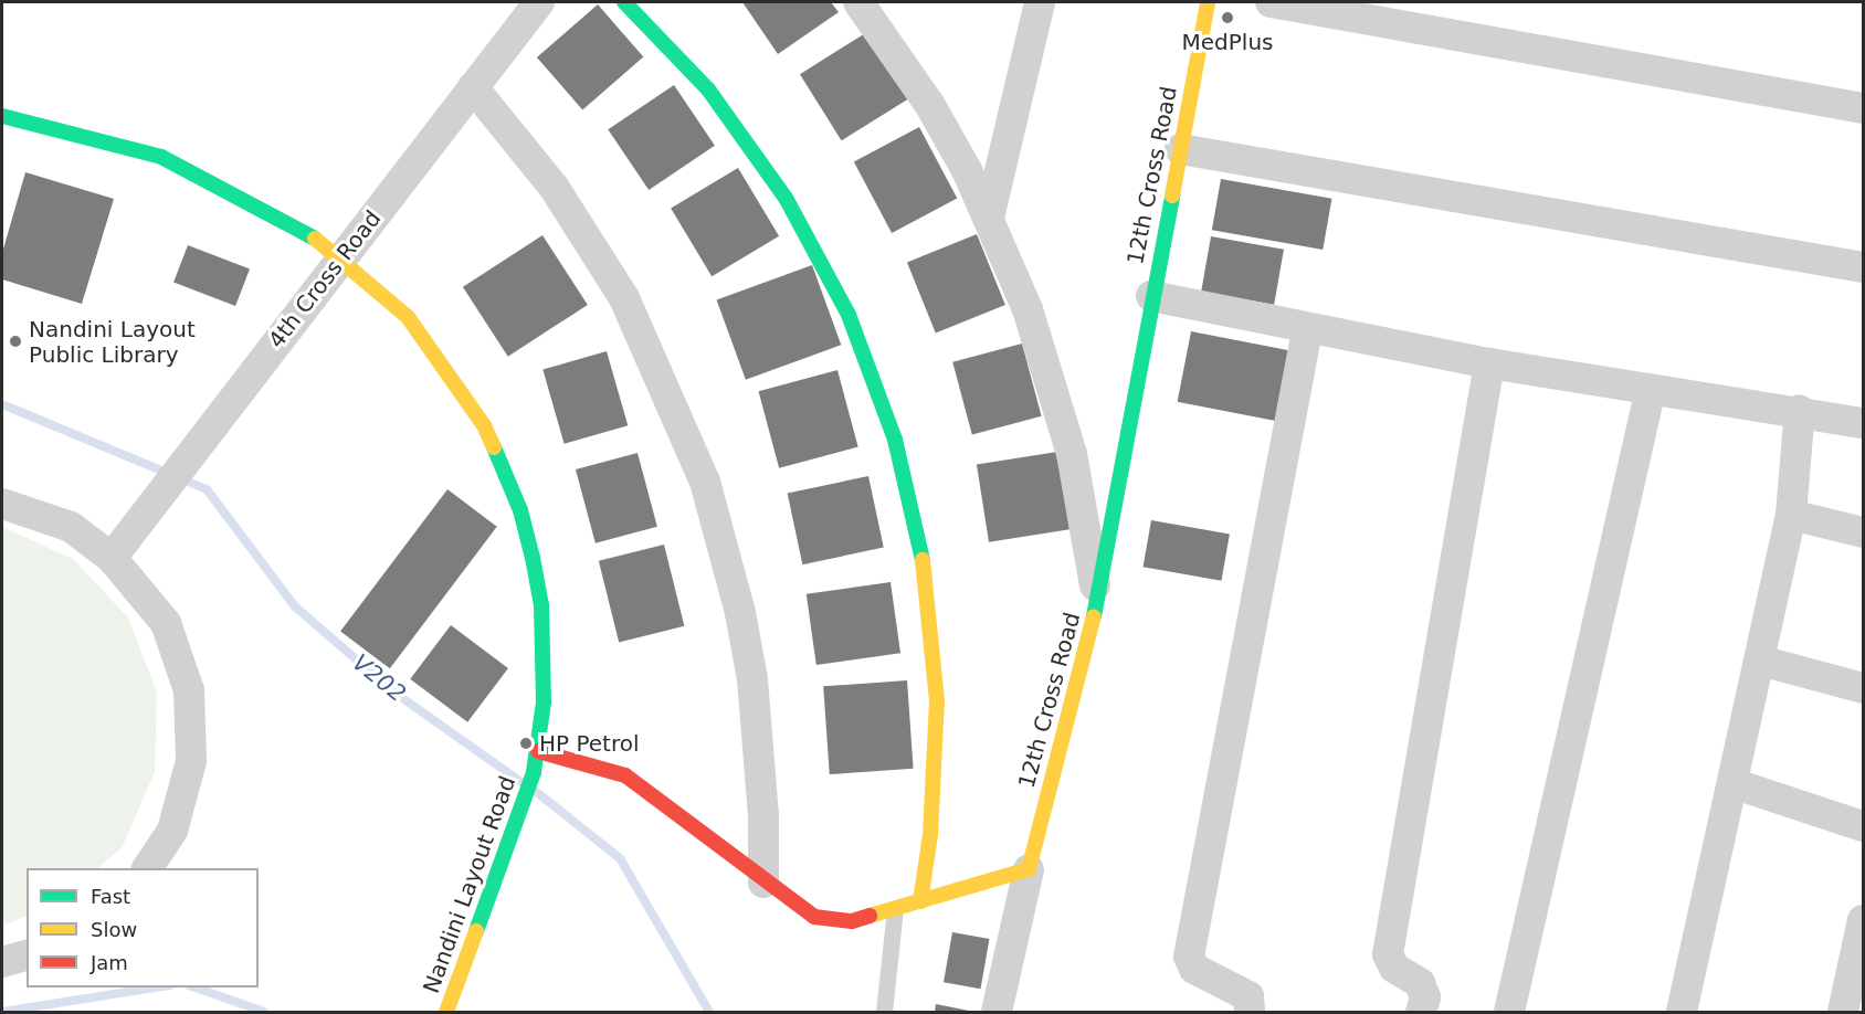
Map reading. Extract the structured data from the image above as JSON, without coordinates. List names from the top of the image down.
{
  "streets": {
    "main road": ["12th Cross Road", "Nandini Layout Road"],
    "street": ["4th Cross Road"]
  },
  "water": ["V202"],
  "places": ["MedPlus", "Nandini Layout Public Library", "HP Petrol"],
  "legend": ["Fast", "Slow", "Jam"]
}
